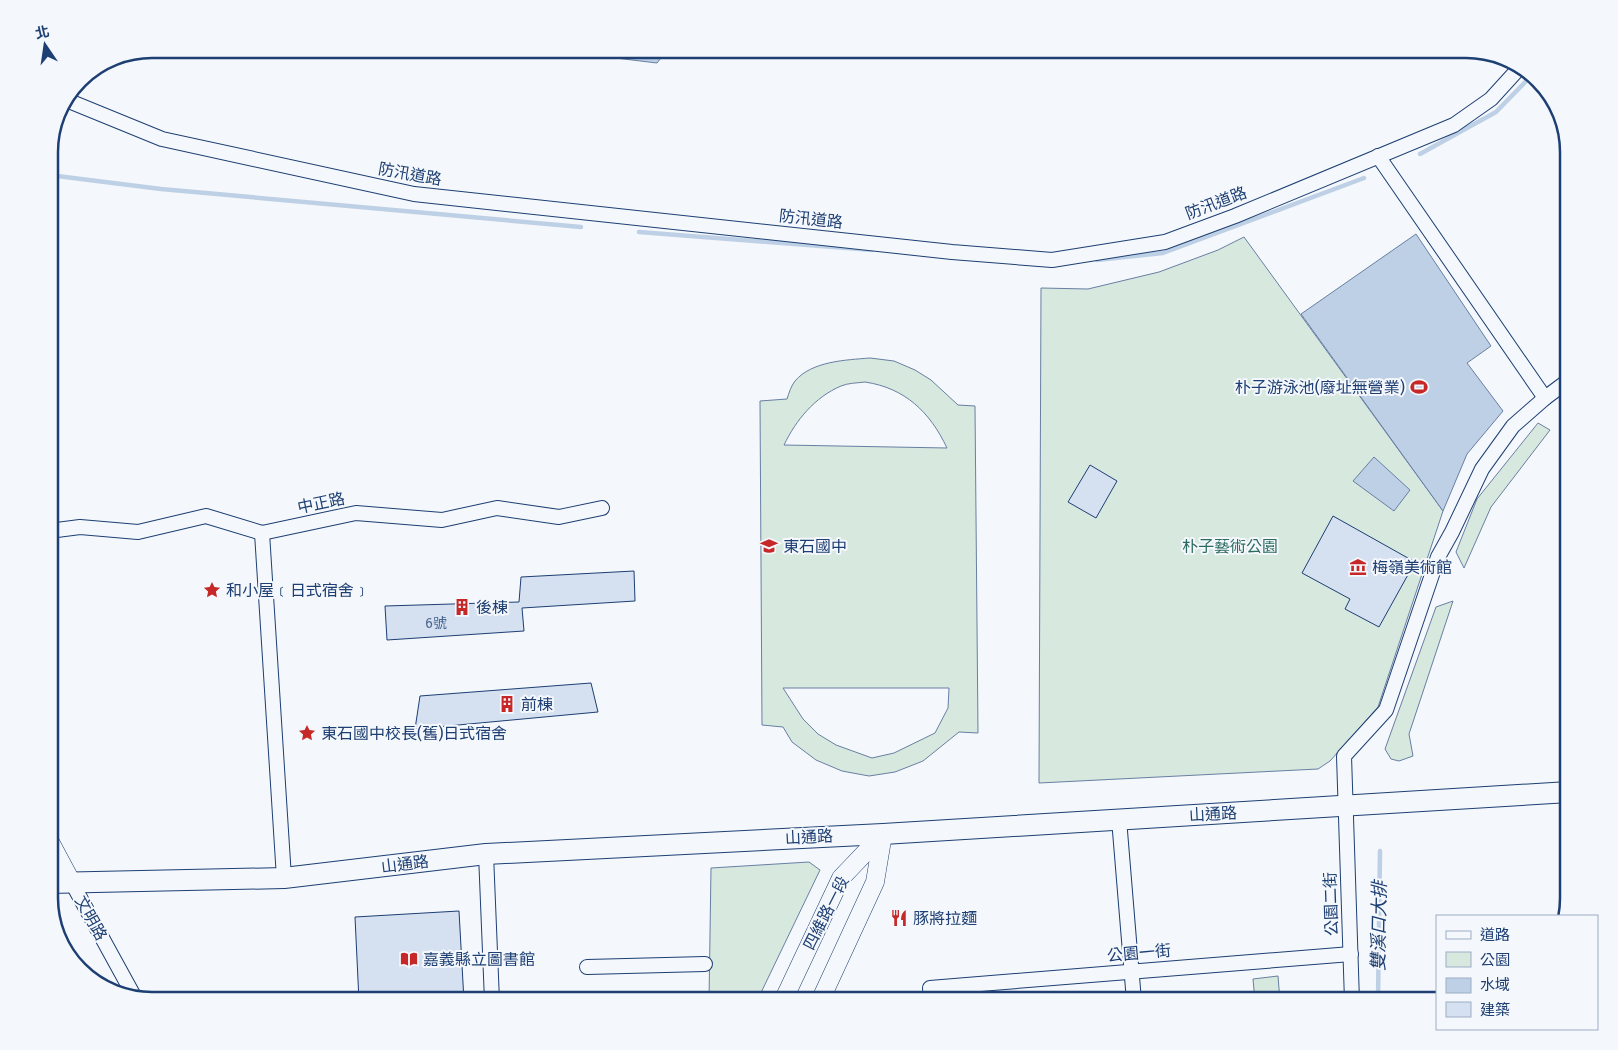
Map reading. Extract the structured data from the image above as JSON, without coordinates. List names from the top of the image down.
{
  "streets": {
    "main road": ["山通路"],
    "street": [
      "防汛道路",
      "中正路",
      "公園二街",
      "四維路一段",
      "文明路",
      "公園一街"
    ]
  },
  "crossings": [
    ["山通路", "公園二街"],
    ["山通路", "四維路一段"],
    ["山通路", "文明路"],
    ["公園二街", "公園一街"]
  ],
  "water": ["雙溪口大排"],
  "parks": ["朴子藝術公園"],
  "places": {
    "sports": ["朴子游泳池(廢址無營業)"],
    "school or university": ["東石國中"],
    "museum": ["梅嶺美術館"],
    "place": ["和小屋﹝日式宿舍﹞", "東石國中校長(舊)日式宿舍"],
    "building": ["後棟", "前棟"],
    "restaurant": ["豚將拉麵"],
    "library": ["嘉義縣立圖書館"]
  },
  "house_numbers": ["6號"],
  "legend": [
    "道路",
    "公園",
    "水域",
    "建築"
  ],
  "north": "top"
}
